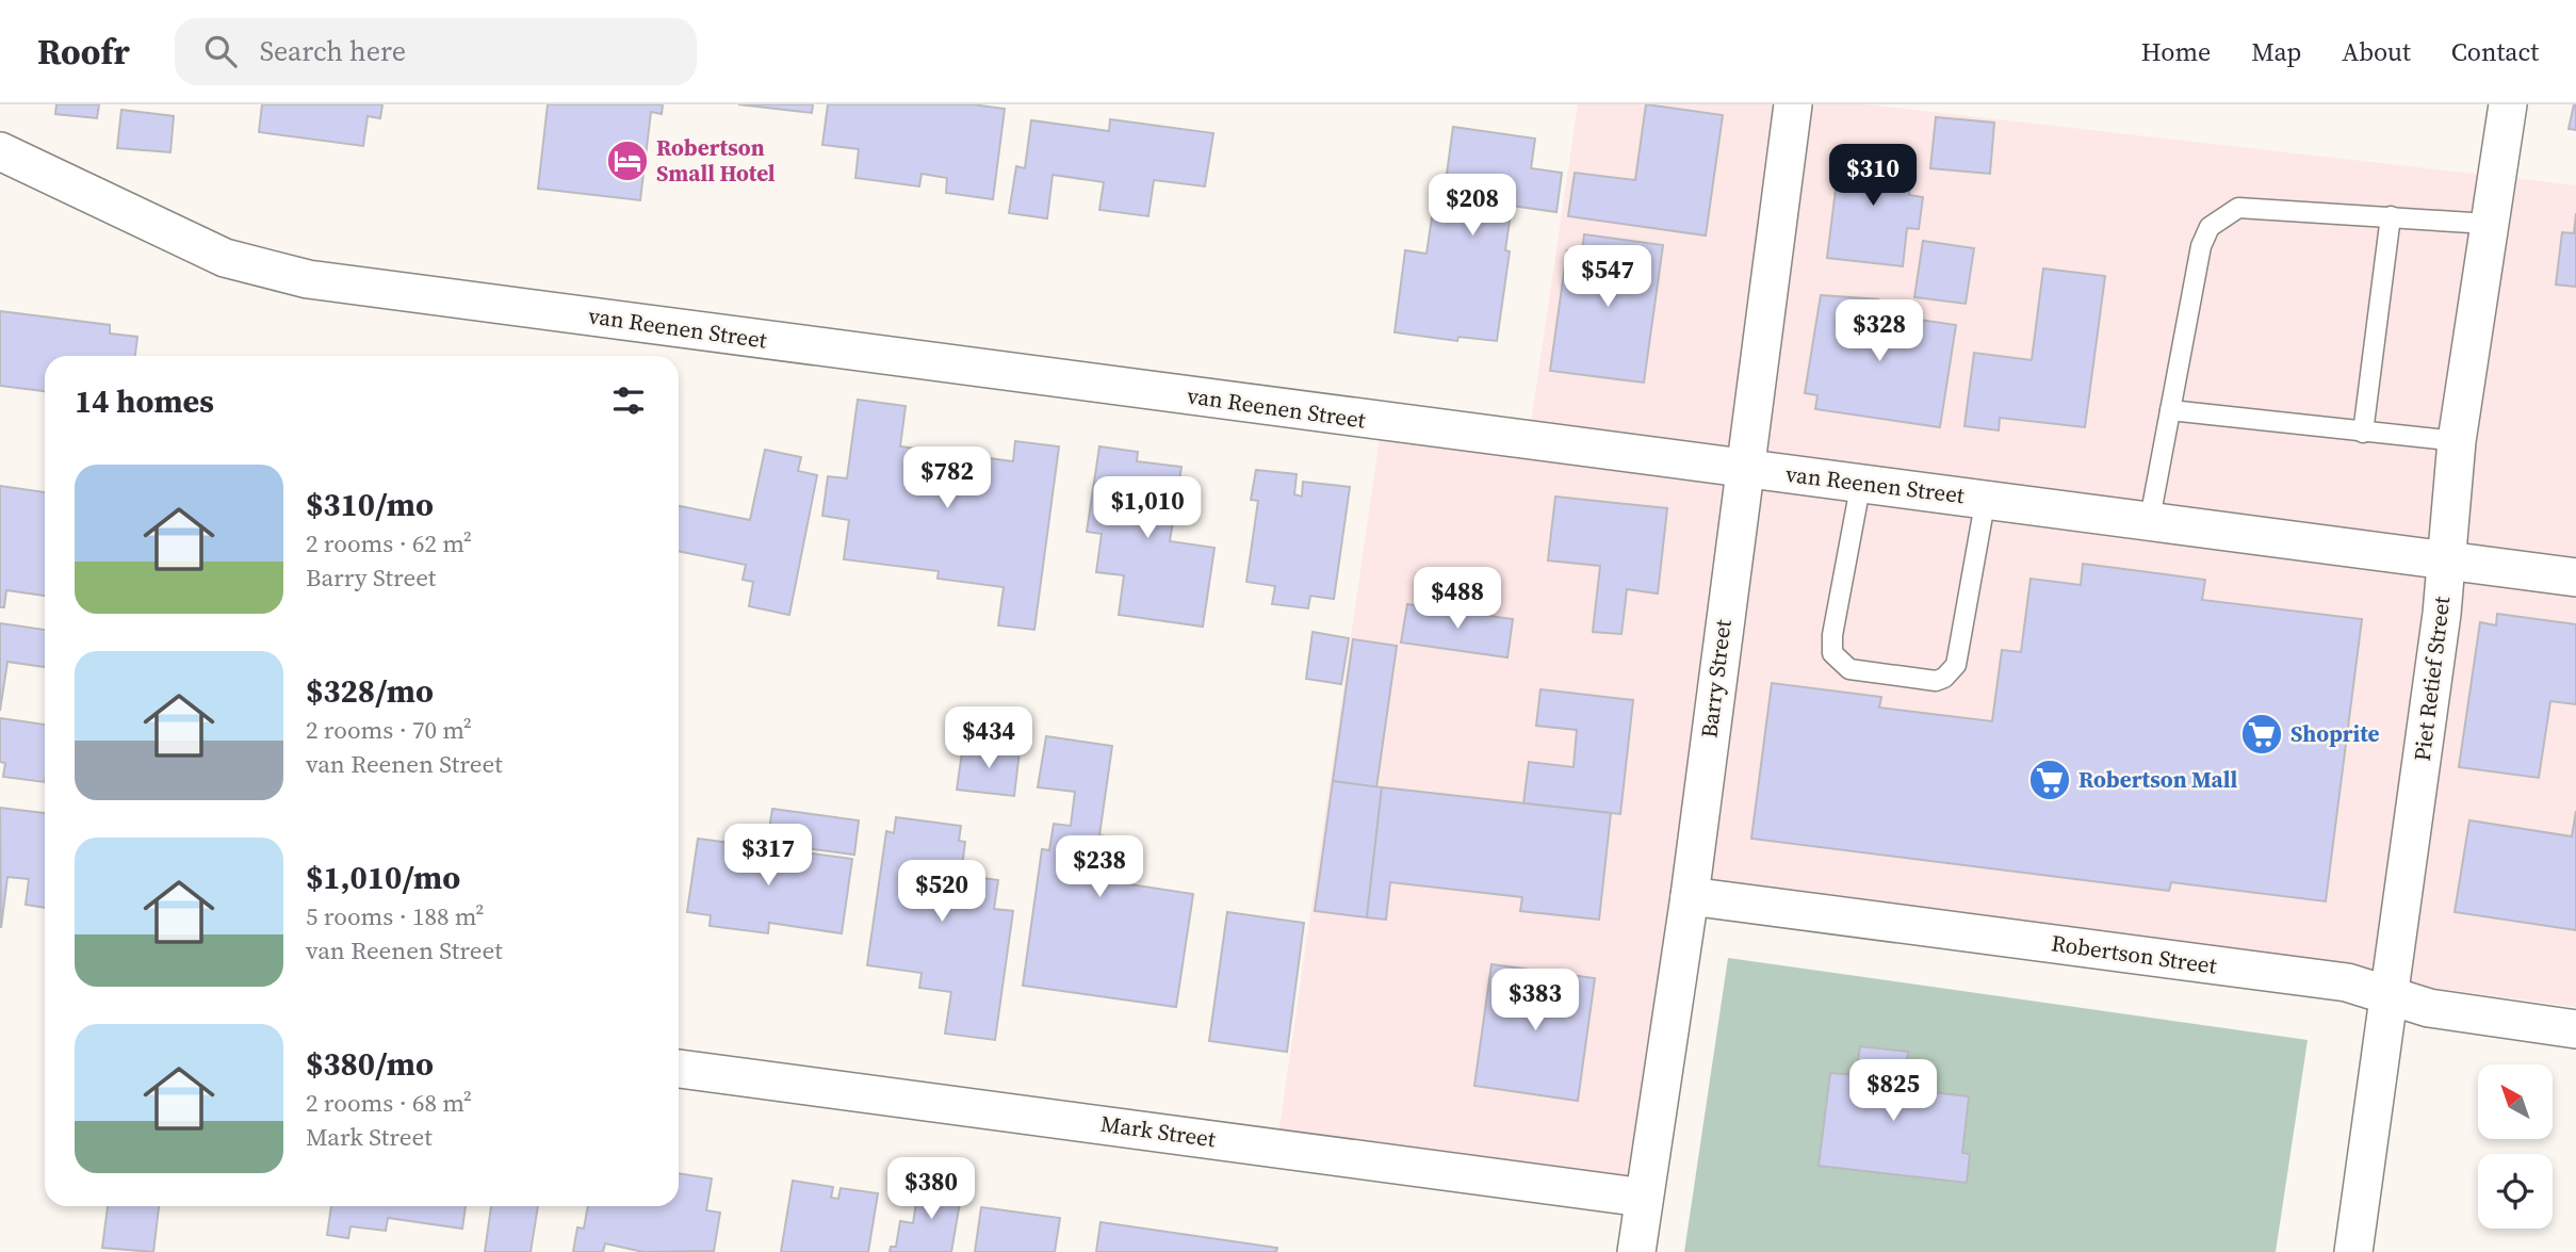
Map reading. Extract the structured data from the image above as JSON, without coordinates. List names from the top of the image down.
{
  "streets": {
    "street": [
      "van Reenen Street",
      "Barry Street",
      "Piet Retief Street",
      "Robertson Street",
      "Mark Street"
    ]
  },
  "crossings": [
    ["van Reenen Street", "Barry Street"],
    ["van Reenen Street", "Piet Retief Street"],
    ["Barry Street", "Robertson Street"],
    ["Barry Street", "Mark Street"],
    ["Piet Retief Street", "Robertson Street"]
  ],
  "places": {
    "hotel": ["Robertson Small Hotel"],
    "supermarket": ["Shoprite", "Robertson Mall"]
  },
  "north": "top left",
  "page": {
    "header": "Roofr",
    "search": "Search here",
    "nav": [
      "Home",
      "Map",
      "About",
      "Contact"
    ],
    "price": [
      "$310",
      "$208",
      "$547",
      "$328",
      "$782",
      "$1,010",
      "$488",
      "$434",
      "$317",
      "$238",
      "$520",
      "$383",
      "$825",
      "$380"
    ],
    "heading": "14 homes",
    "list": [
      {
        "name": "$310/mo",
        "note": "2 rooms · 62 m² · Barry Street"
      },
      {
        "name": "$328/mo",
        "note": "2 rooms · 70 m² · van Reenen Street"
      },
      {
        "name": "$1,010/mo",
        "note": "5 rooms · 188 m² · van Reenen Street"
      },
      {
        "name": "$380/mo",
        "note": "2 rooms · 68 m² · Mark Street"
      }
    ]
  }
}
